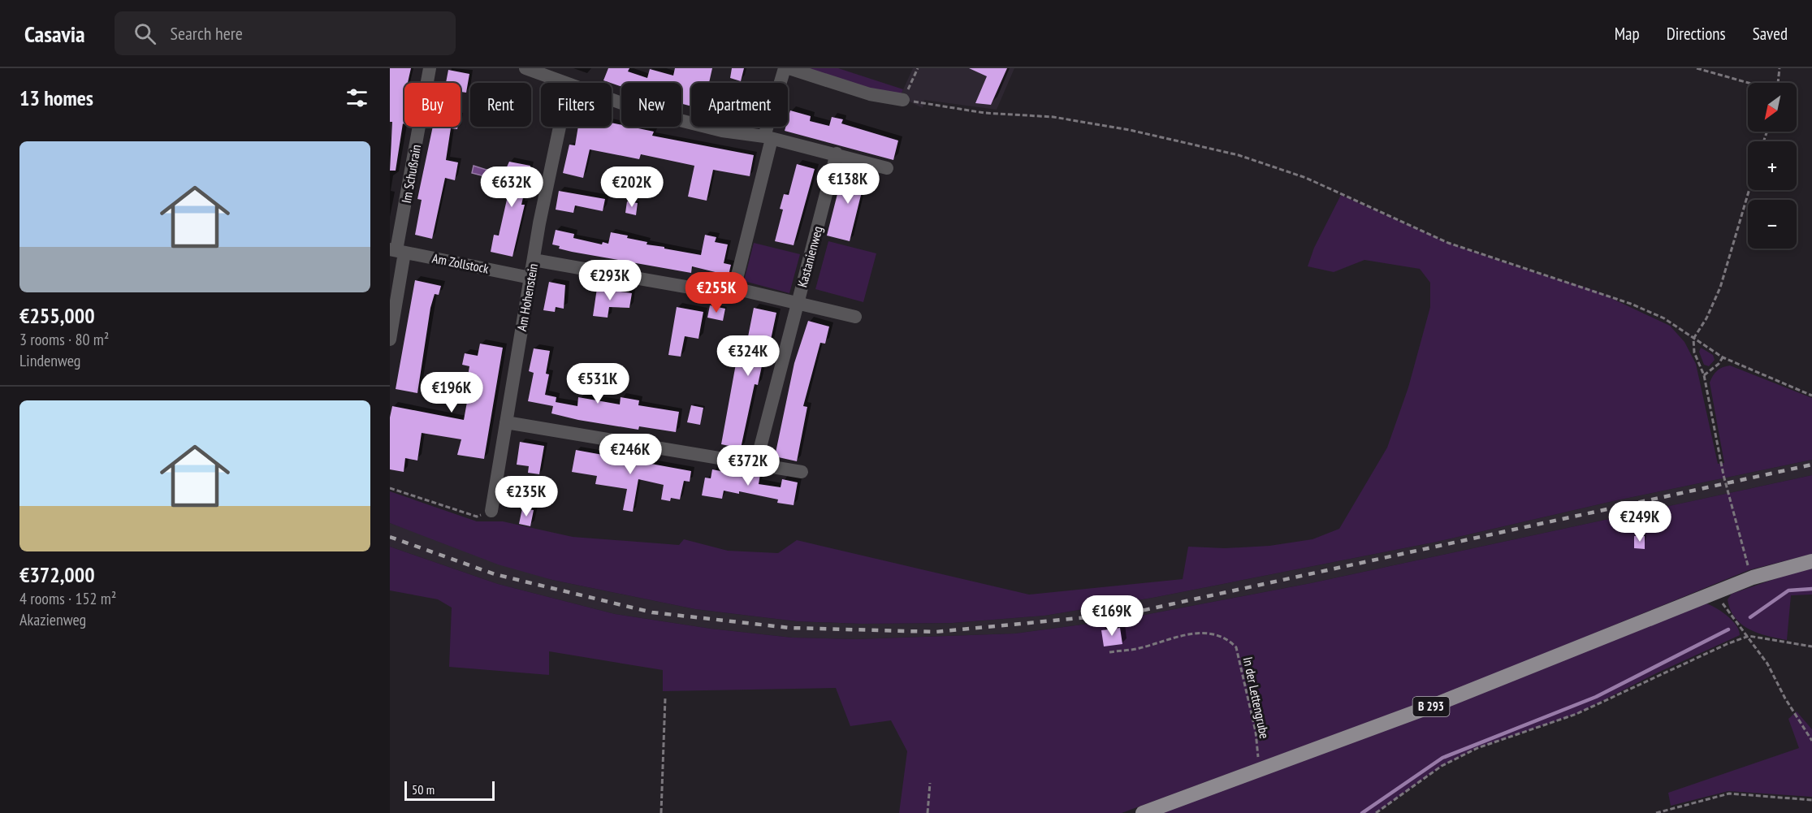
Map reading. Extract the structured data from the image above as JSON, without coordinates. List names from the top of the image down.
{
  "streets": {
    "main road": ["B 293"],
    "street": [
      "Im Schußrain",
      "Kastanienweg",
      "Am Zollstock",
      "Am Hohenstein"
    ],
    "path": ["In der Lettengrube"]
  },
  "crossings": [
    ["Im Schußrain", "Am Zollstock"],
    ["Kastanienweg", "Am Hohenstein"],
    ["Am Zollstock", "Am Hohenstein"],
    ["In der Lettengrube", "B 293"]
  ],
  "scale_bar": "50 m",
  "north": "bottom left",
  "page": {
    "header": "Casavia",
    "search": "Search here",
    "nav": ["Map", "Directions", "Saved"],
    "heading": "13 homes",
    "map_buttons": ["+", "−"],
    "chip": [
      "Buy",
      "Rent",
      "Filters",
      "New",
      "Apartment"
    ],
    "list": [
      {
        "name": "€255,000",
        "note": "3 rooms · 80 m² · Lindenweg"
      },
      {
        "name": "€372,000",
        "note": "4 rooms · 152 m² · Akazienweg"
      }
    ],
    "price": [
      "€138K",
      "€632K",
      "€202K",
      "€293K",
      "€255K",
      "€324K",
      "€531K",
      "€196K",
      "€246K",
      "€372K",
      "€235K",
      "€249K",
      "€169K"
    ],
    "scale": "50 m"
  }
}
